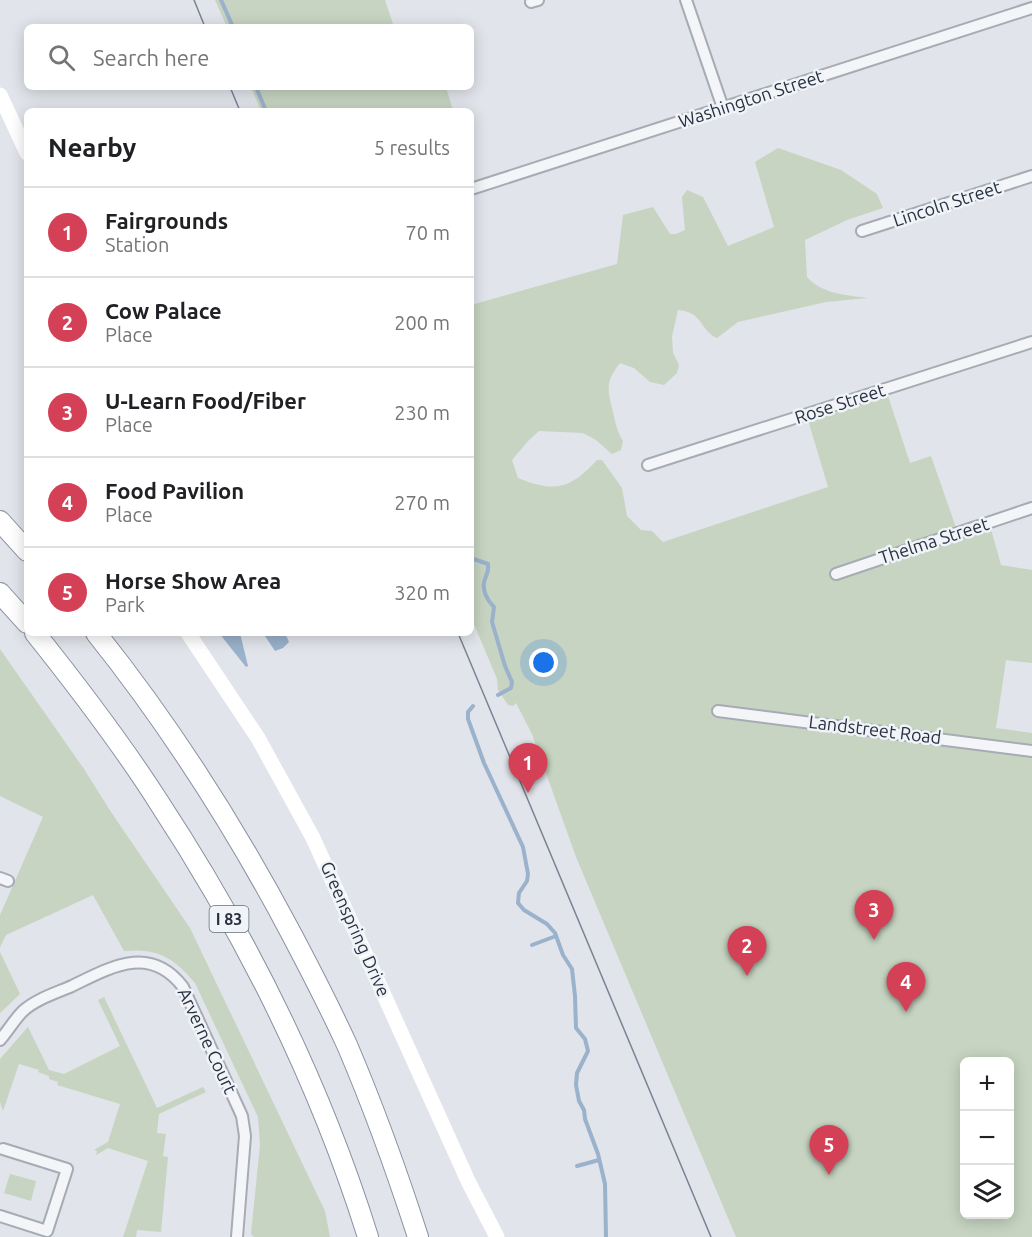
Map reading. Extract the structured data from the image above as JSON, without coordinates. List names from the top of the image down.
{
  "streets": {
    "highway": ["I 83"],
    "main road": ["Greenspring Drive"],
    "street": [
      "Washington Street",
      "Lincoln Street",
      "Rose Street",
      "Thelma Street",
      "Landstreet Road",
      "Arverne Court"
    ]
  },
  "page": {
    "search": "Search here",
    "heading": ["Nearby", "5 results"],
    "list": [
      {
        "mark": "1",
        "name": "Fairgrounds",
        "note": "Station",
        "value": "70 m"
      },
      {
        "mark": "2",
        "name": "Cow Palace",
        "note": "Place",
        "value": "200 m"
      },
      {
        "mark": "3",
        "name": "U-Learn Food/Fiber",
        "note": "Place",
        "value": "230 m"
      },
      {
        "mark": "4",
        "name": "Food Pavilion",
        "note": "Place",
        "value": "270 m"
      },
      {
        "mark": "5",
        "name": "Horse Show Area",
        "note": "Park",
        "value": "320 m"
      }
    ],
    "pins": [
      "1",
      "3",
      "2",
      "4",
      "5"
    ],
    "map_buttons": ["+", "−"]
  }
}
